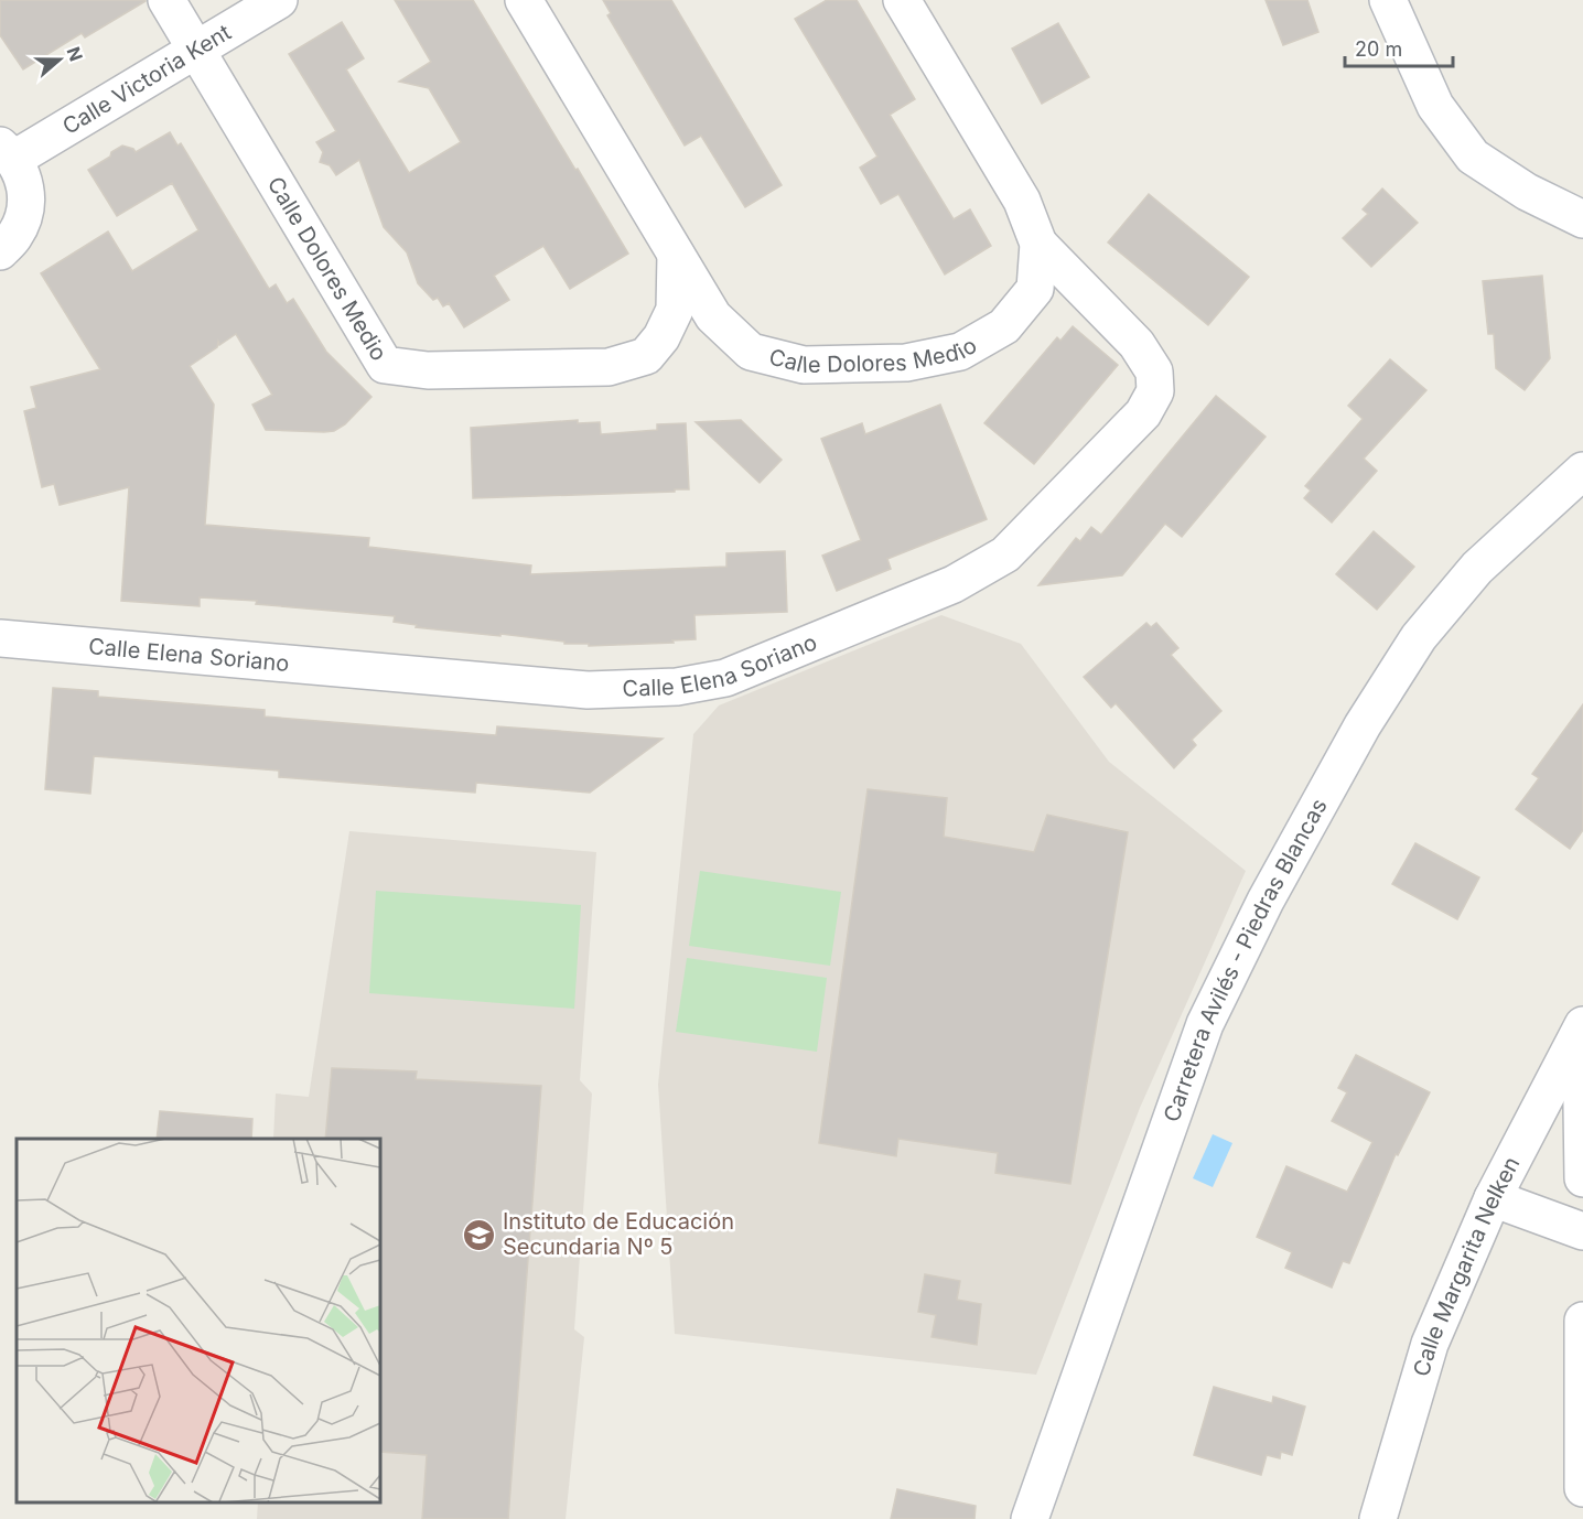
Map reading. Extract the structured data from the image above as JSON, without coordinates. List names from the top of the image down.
{
  "streets": {
    "street": [
      "Calle Victoria Kent",
      "Calle Dolores Medio",
      "Calle Elena Soriano",
      "Carretera Avilés - Piedras Blancas",
      "Calle Margarita Nelken"
    ]
  },
  "crossings": [
    ["Calle Victoria Kent", "Calle Dolores Medio"],
    ["Calle Dolores Medio", "Calle Elena Soriano"]
  ],
  "places": {
    "school or university": ["Instituto de Educación Secundaria Nº 5"]
  },
  "scale_bar": "20 m",
  "north": "right"
}
